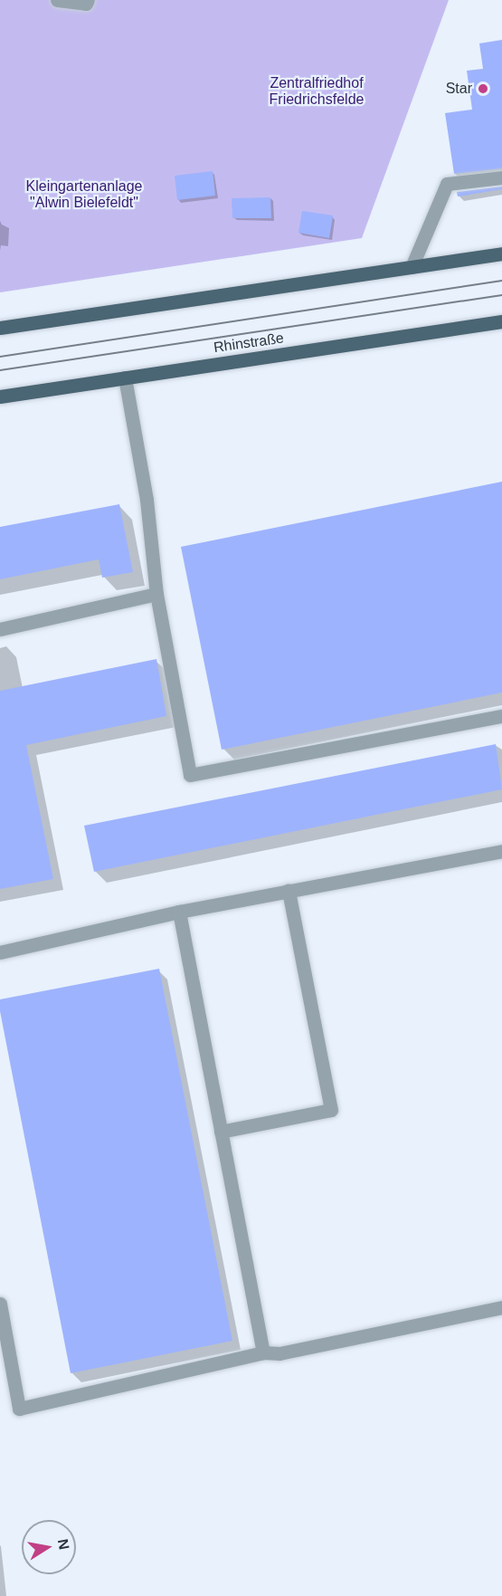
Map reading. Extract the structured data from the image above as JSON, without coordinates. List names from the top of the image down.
{
  "streets": {
    "main road": ["Rhinstraße"]
  },
  "parks": ["Zentralfriedhof Friedrichsfelde", "Kleingartenanlage \"Alwin Bielefeldt\""],
  "places": ["Star"],
  "north": "right"
}
